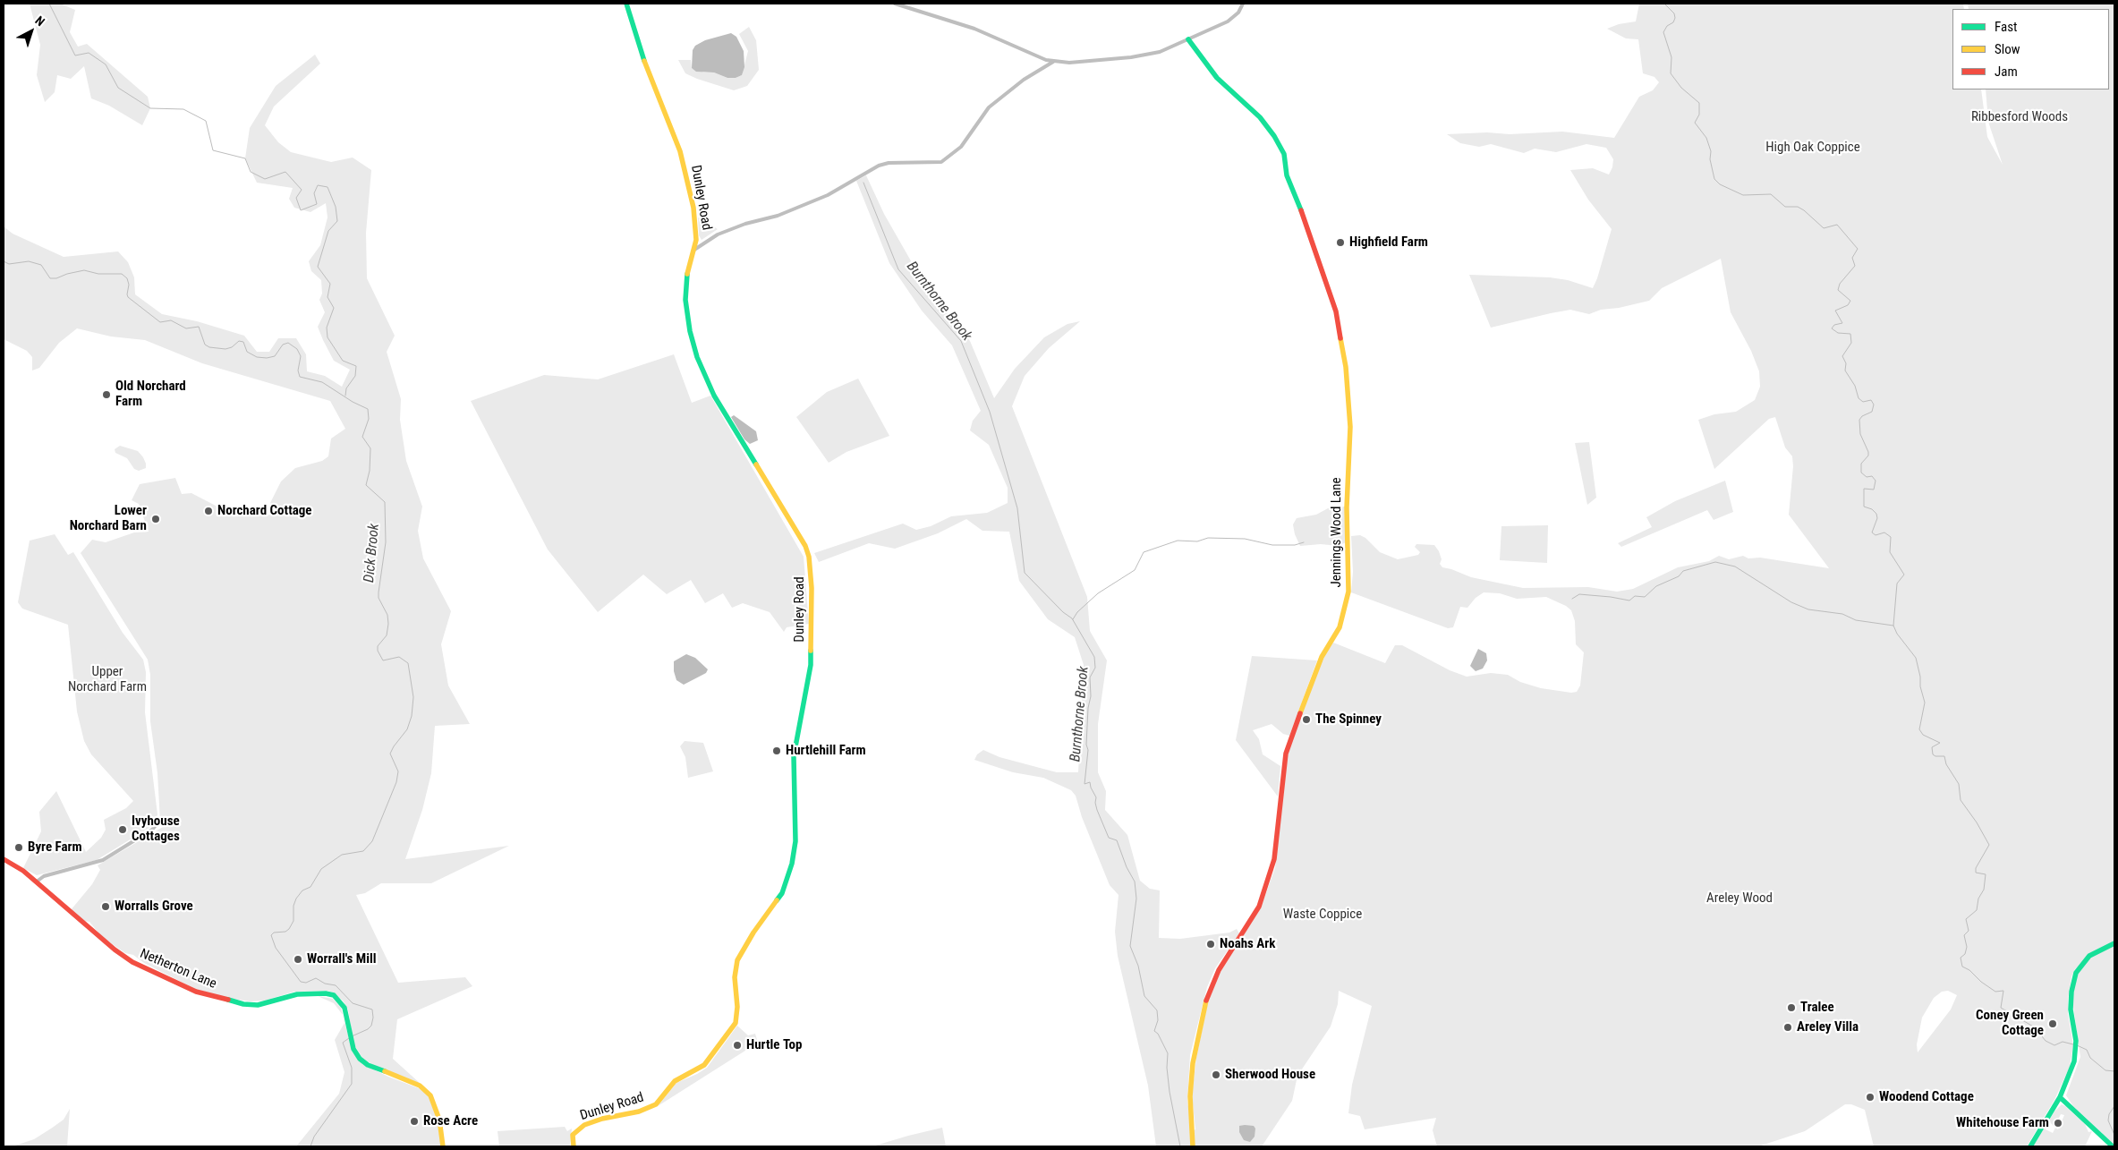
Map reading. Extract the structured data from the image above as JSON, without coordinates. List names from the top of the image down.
{
  "streets": {
    "street": ["Dunley Road", "Jennings Wood Lane", "Netherton Lane"]
  },
  "water": ["Burnthorne Brook", "Dick Brook"],
  "parks": [
    "Ribbesford Woods",
    "High Oak Coppice",
    "Upper Norchard Farm",
    "Areley Wood",
    "Waste Coppice"
  ],
  "places": [
    "Highfield Farm",
    "Old Norchard Farm",
    "Norchard Cottage",
    "Lower Norchard Barn",
    "The Spinney",
    "Hurtlehill Farm",
    "Ivyhouse Cottages",
    "Byre Farm",
    "Worralls Grove",
    "Noahs Ark",
    "Worrall's Mill",
    "Tralee",
    "Coney Green Cottage",
    "Areley Villa",
    "Hurtle Top",
    "Sherwood House",
    "Woodend Cottage",
    "Rose Acre",
    "Whitehouse Farm"
  ],
  "legend": ["Fast", "Slow", "Jam"],
  "north": "top right"
}
